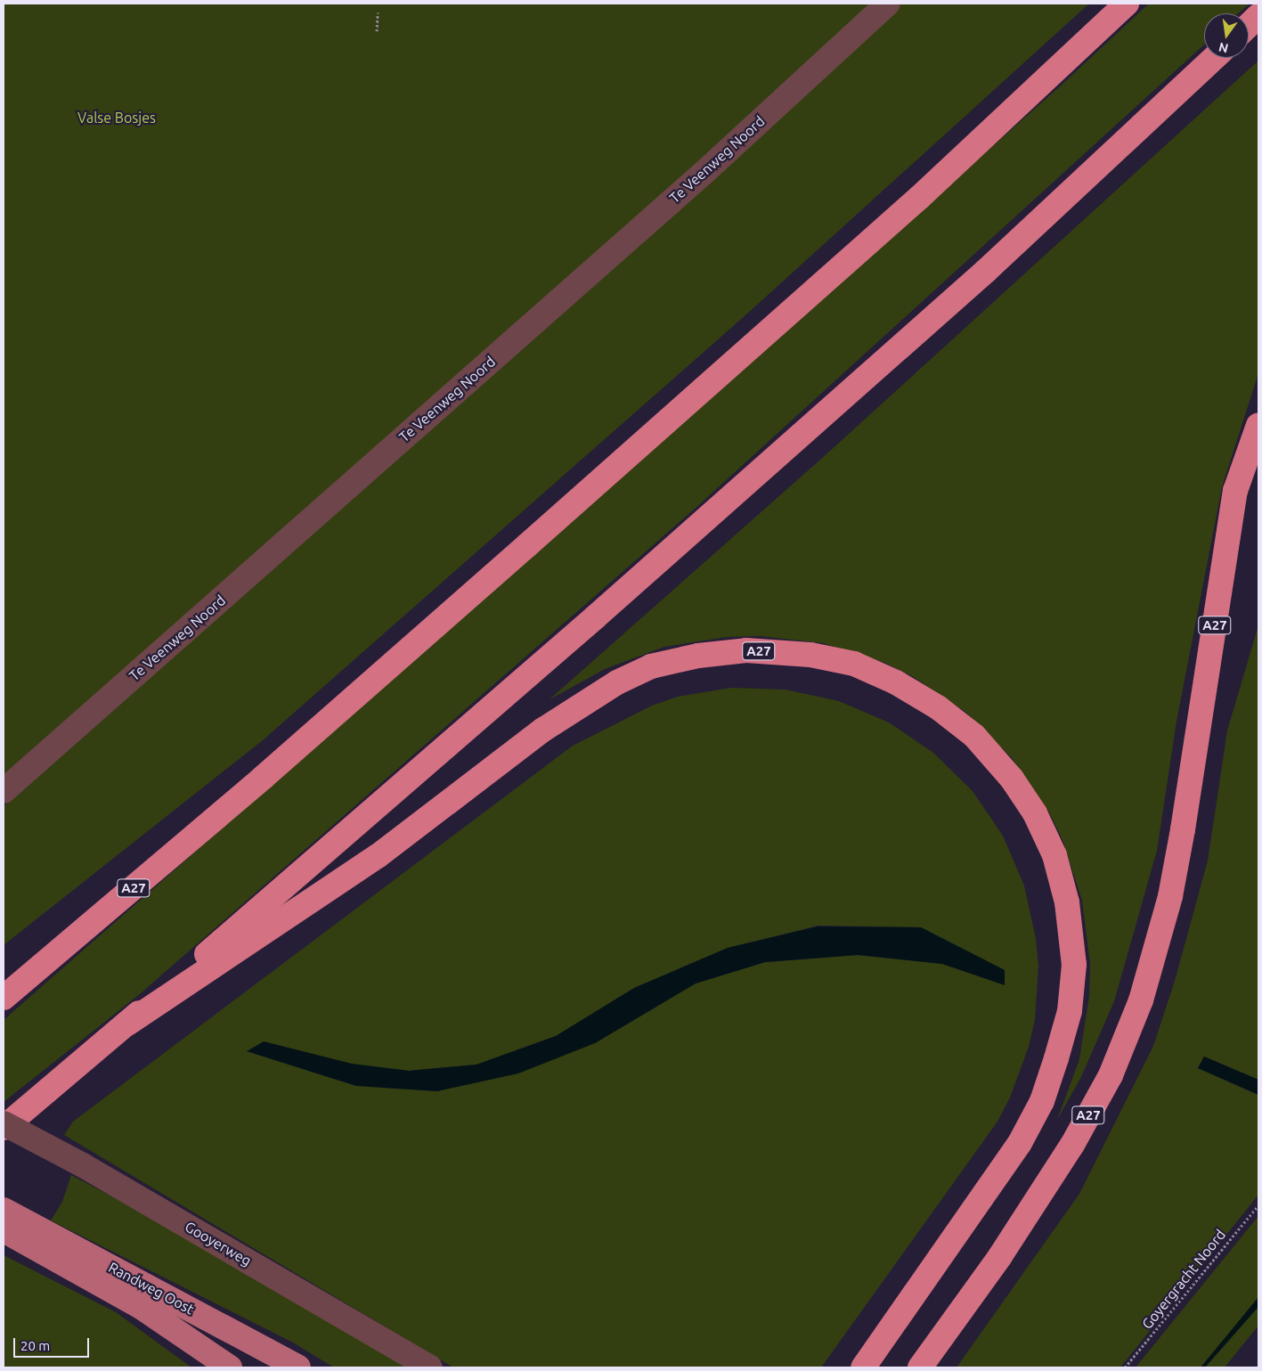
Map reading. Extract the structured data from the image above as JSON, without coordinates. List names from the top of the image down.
{
  "streets": {
    "highway": ["A27"],
    "main road": ["Randweg Oost"],
    "street": ["Te Veenweg Noord", "Gooyerweg"],
    "path": ["Goyergracht Noord"]
  },
  "parks": ["Valse Bosjes"],
  "scale_bar": "20 m",
  "north": "bottom"
}
